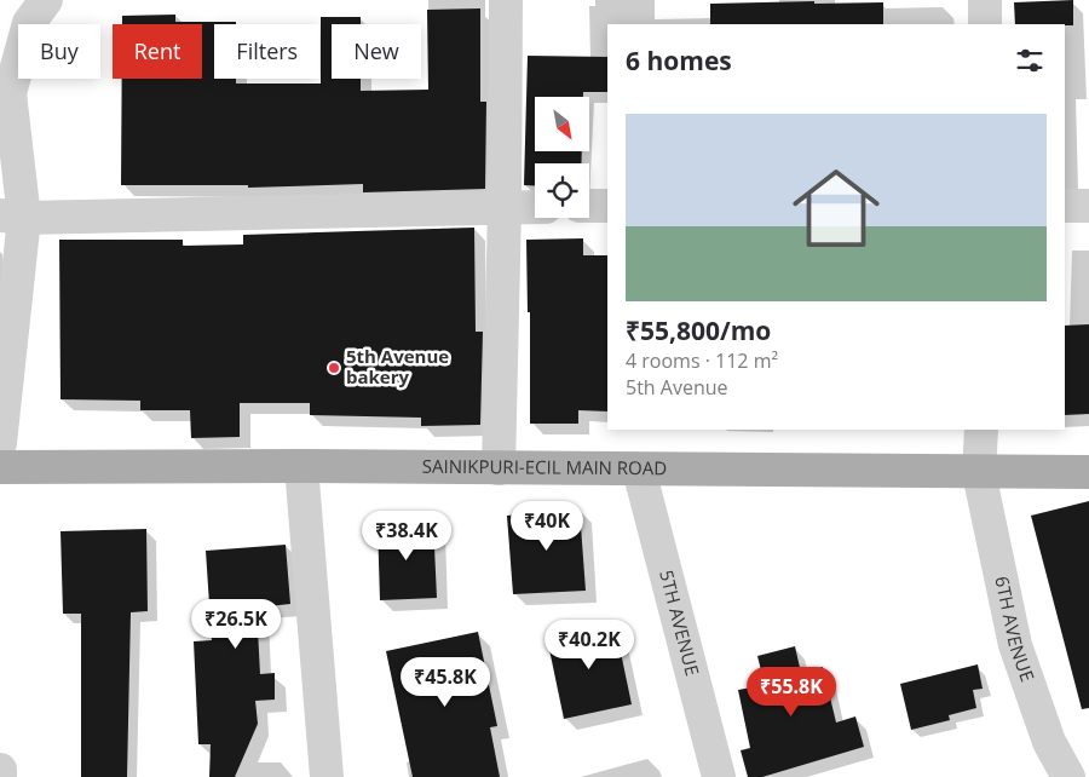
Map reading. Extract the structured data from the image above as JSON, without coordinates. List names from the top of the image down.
{
  "streets": {
    "main road": ["SAINIKPURI-ECIL MAIN ROAD"],
    "street": ["5TH AVENUE", "6TH AVENUE"]
  },
  "crossings": [
    ["SAINIKPURI-ECIL MAIN ROAD", "5TH AVENUE"],
    ["SAINIKPURI-ECIL MAIN ROAD", "6TH AVENUE"]
  ],
  "places": ["5th Avenue bakery"],
  "north": "bottom right",
  "page": {
    "chip": [
      "Buy",
      "Rent",
      "Filters",
      "New"
    ],
    "heading": "6 homes",
    "list": [
      {
        "name": "₹55,800/mo",
        "note": "4 rooms · 112 m² · 5th Avenue"
      }
    ],
    "price": [
      "₹40K",
      "₹38.4K",
      "₹26.5K",
      "₹40.2K",
      "₹45.8K",
      "₹55.8K"
    ]
  }
}
